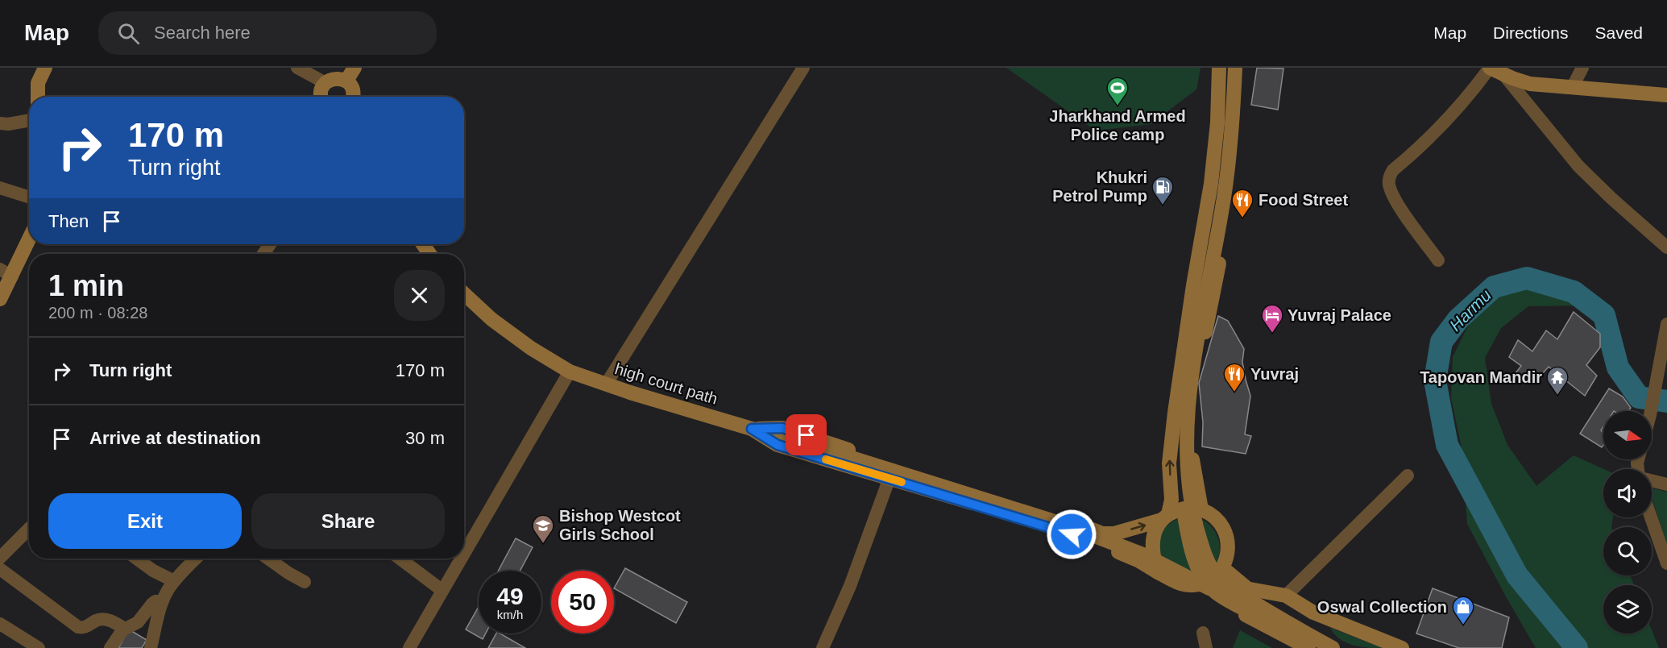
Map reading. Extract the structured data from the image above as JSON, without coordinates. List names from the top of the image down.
{
  "streets": {
    "main road": ["high court path"]
  },
  "water": ["Harmu"],
  "places": {
    "sports": ["Jharkhand Armed Police camp"],
    "fuel station": ["Khukri Petrol Pump"],
    "restaurant": ["Food Street", "Yuvraj"],
    "hotel": ["Yuvraj Palace"],
    "temple": ["Tapovan Mandir"],
    "school or university": ["Bishop Westcot Girls School"],
    "shop": ["Oswal Collection"]
  },
  "north": "right",
  "page": {
    "header": "Map",
    "search": "Search here",
    "nav": ["Map", "Directions", "Saved"],
    "turn": ["170 m", "Turn right"],
    "then": "Then",
    "heading": ["1 min", "200 m · 08:28"],
    "list": [
      {
        "name": "Turn right",
        "value": "170 m"
      },
      {
        "name": "Arrive at destination",
        "value": "30 m"
      }
    ],
    "buttons": ["Exit", "Share"],
    "speed": "49 km/h",
    "limit": "50"
  }
}
